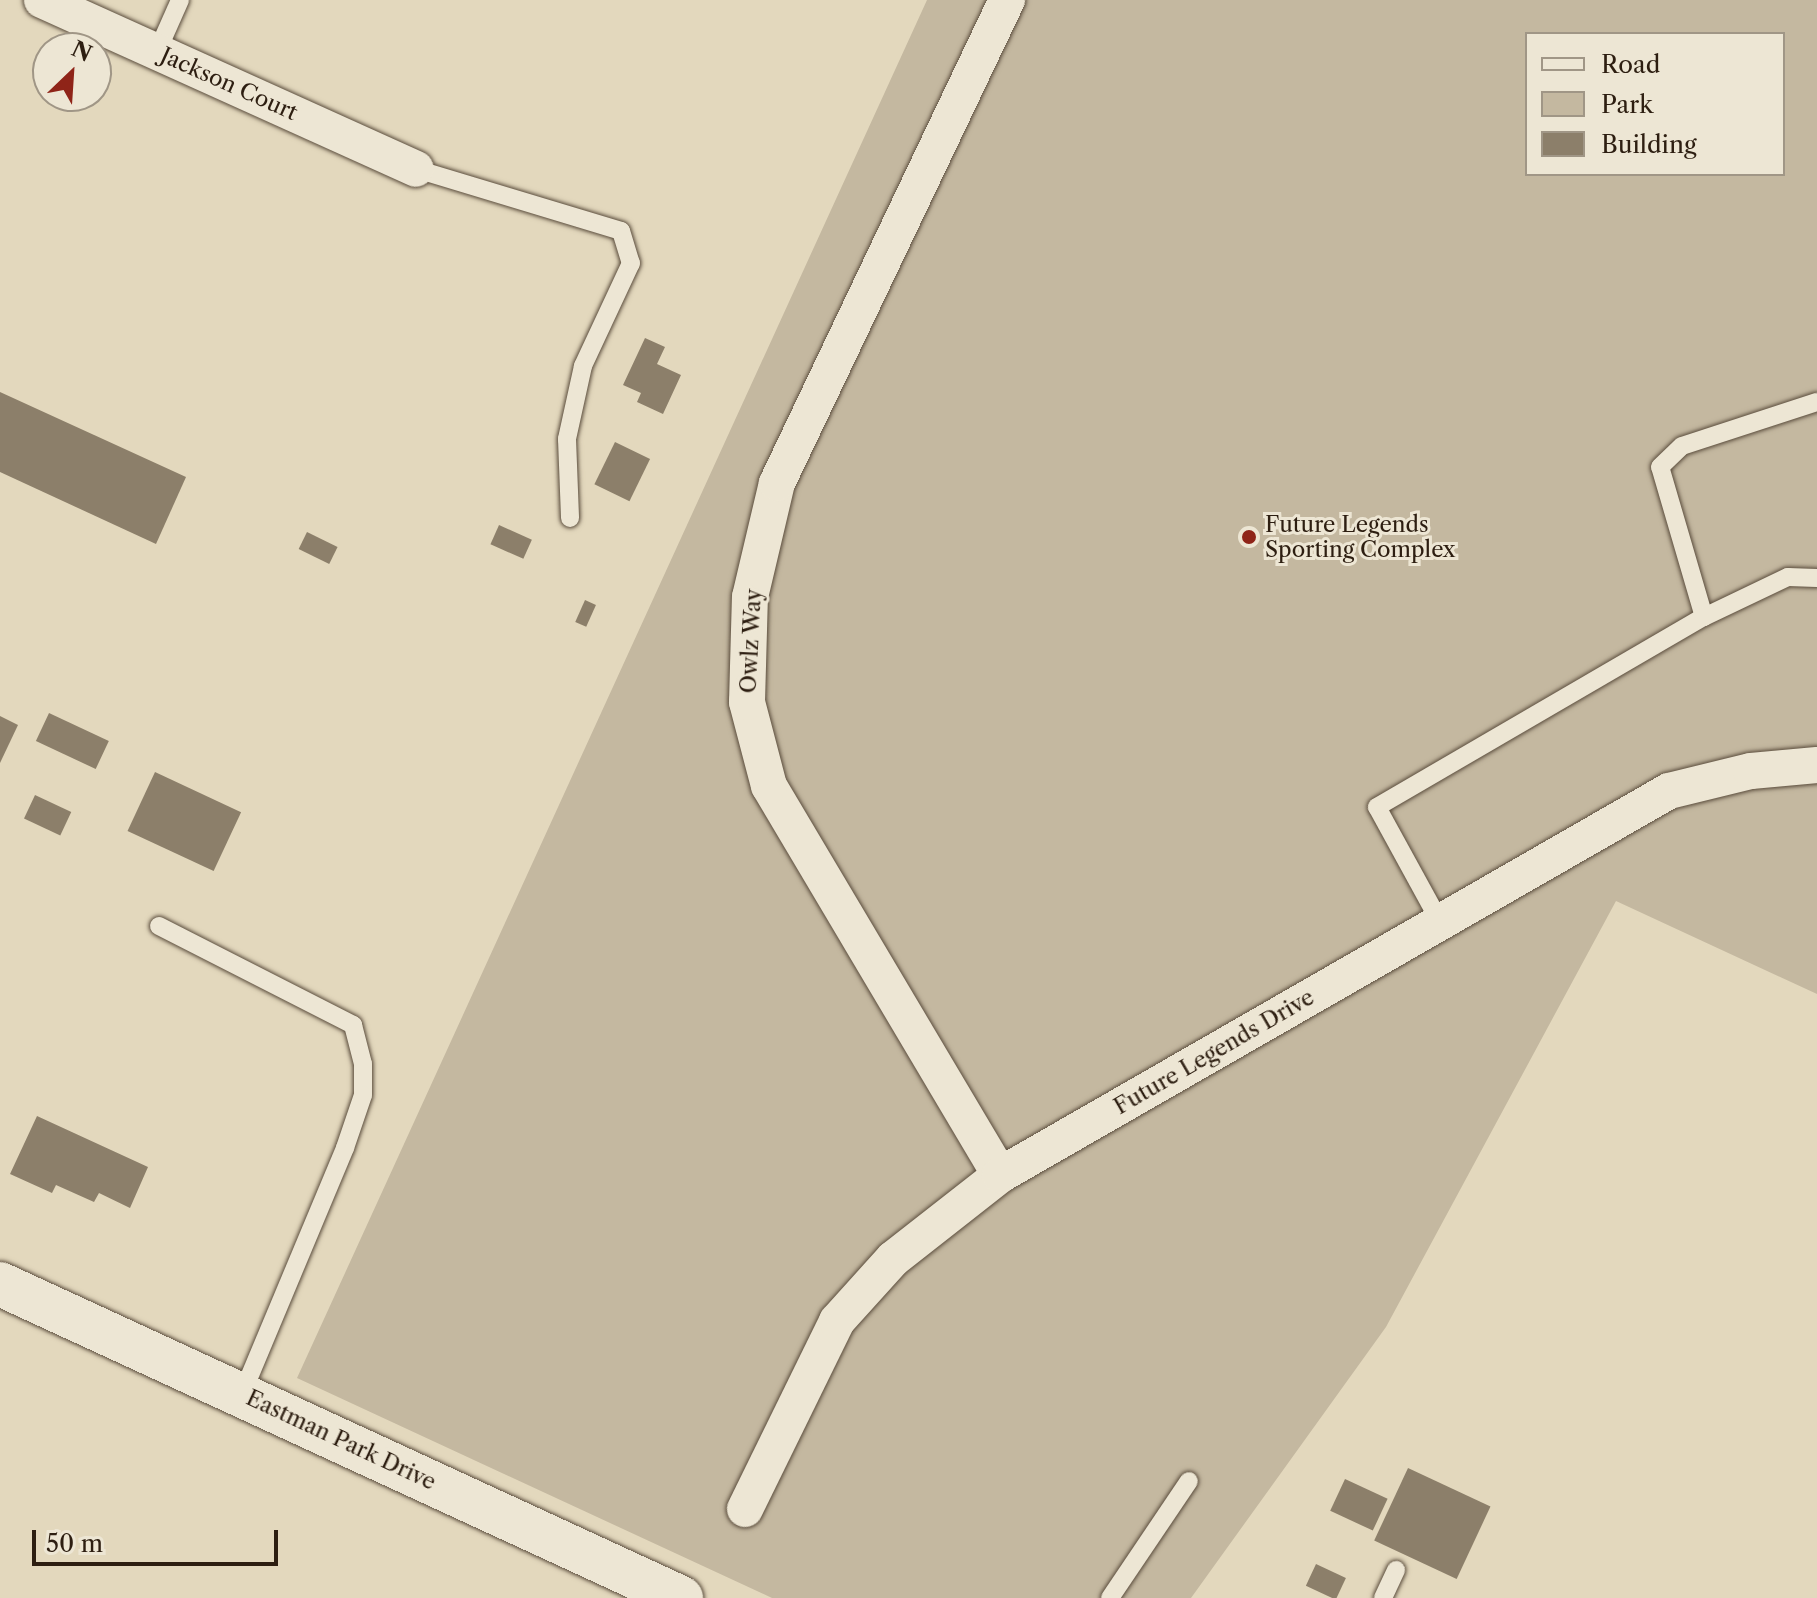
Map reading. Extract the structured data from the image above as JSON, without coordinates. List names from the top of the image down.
{
  "streets": {
    "street": [
      "Jackson Court",
      "Owlz Way",
      "Future Legends Drive",
      "Eastman Park Drive"
    ]
  },
  "crossings": [
    ["Owlz Way", "Future Legends Drive"]
  ],
  "places": ["Future Legends Sporting Complex"],
  "legend": ["Road", "Park", "Building"],
  "scale_bar": "50 m",
  "north": "top right"
}
